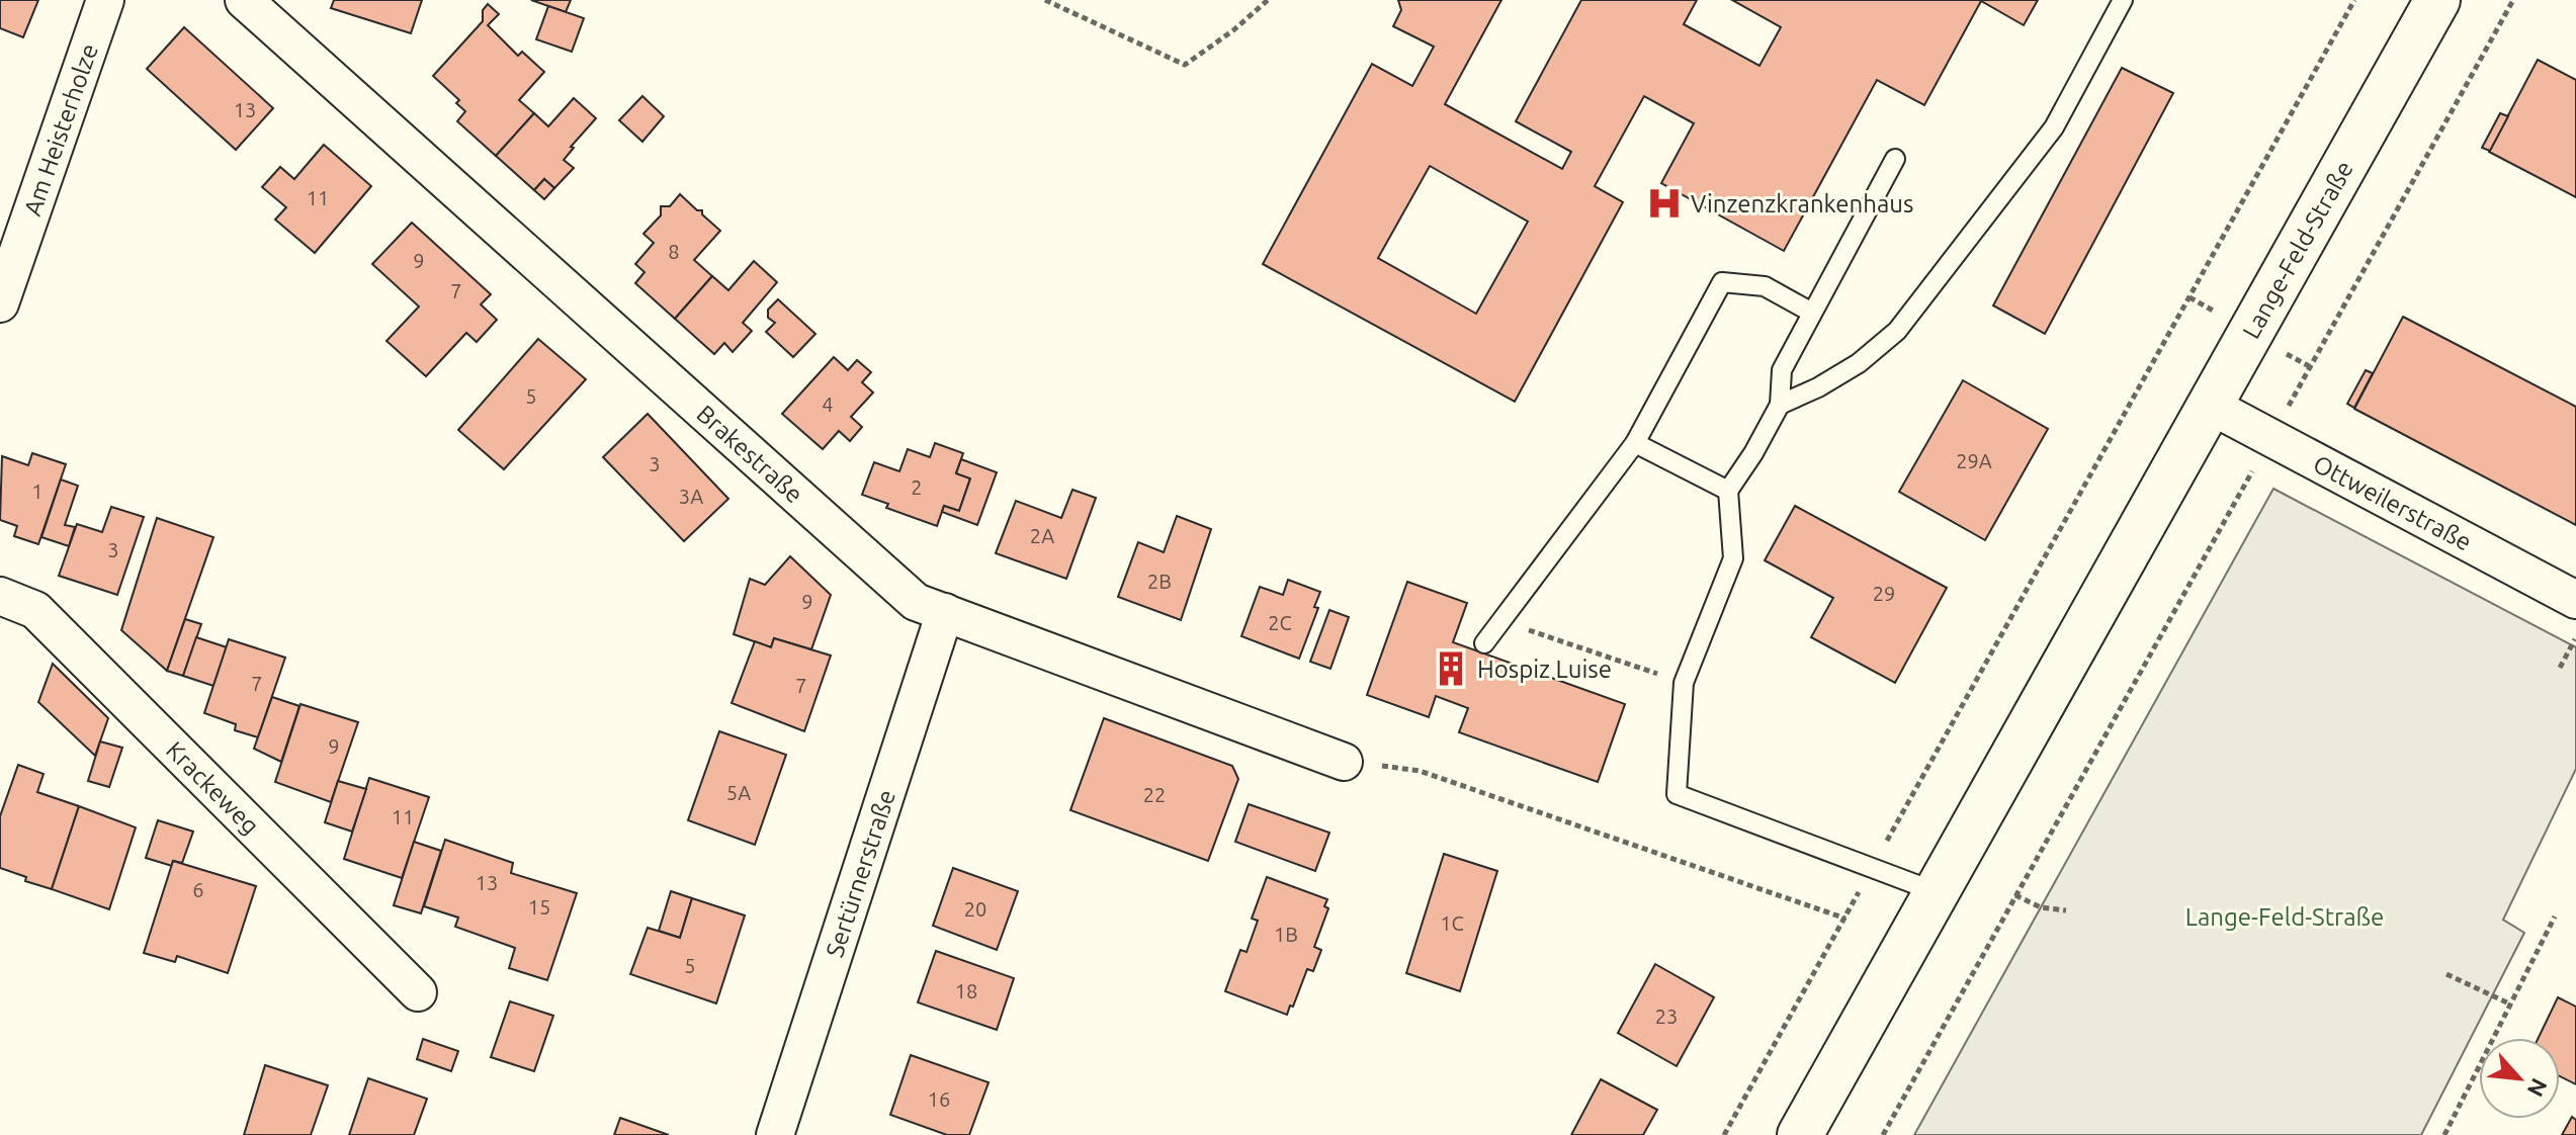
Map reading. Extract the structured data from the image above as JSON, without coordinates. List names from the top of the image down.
{
  "streets": {
    "street": [
      "Am Heisterholze",
      "Lange-Feld-Straße",
      "Brakestraße",
      "Ottweilerstraße",
      "Krackeweg",
      "Sertürnerstraße"
    ]
  },
  "crossings": [
    ["Lange-Feld-Straße", "Ottweilerstraße"],
    ["Brakestraße", "Sertürnerstraße"]
  ],
  "parks": ["Lange-Feld-Straße"],
  "places": {
    "hospital": ["Vinzenzkrankenhaus"],
    "building": ["Hospiz Luise"]
  },
  "house_numbers": [
    "13",
    "11",
    "8",
    "9",
    "7",
    "5",
    "4",
    "29A",
    "3",
    "2",
    "1",
    "3A",
    "2A",
    "3",
    "2B",
    "29",
    "9",
    "2C",
    "7",
    "7",
    "9",
    "5A",
    "22",
    "11",
    "13",
    "6",
    "15",
    "20",
    "1C",
    "1B",
    "5",
    "18",
    "23",
    "16"
  ],
  "north": "bottom right"
}
